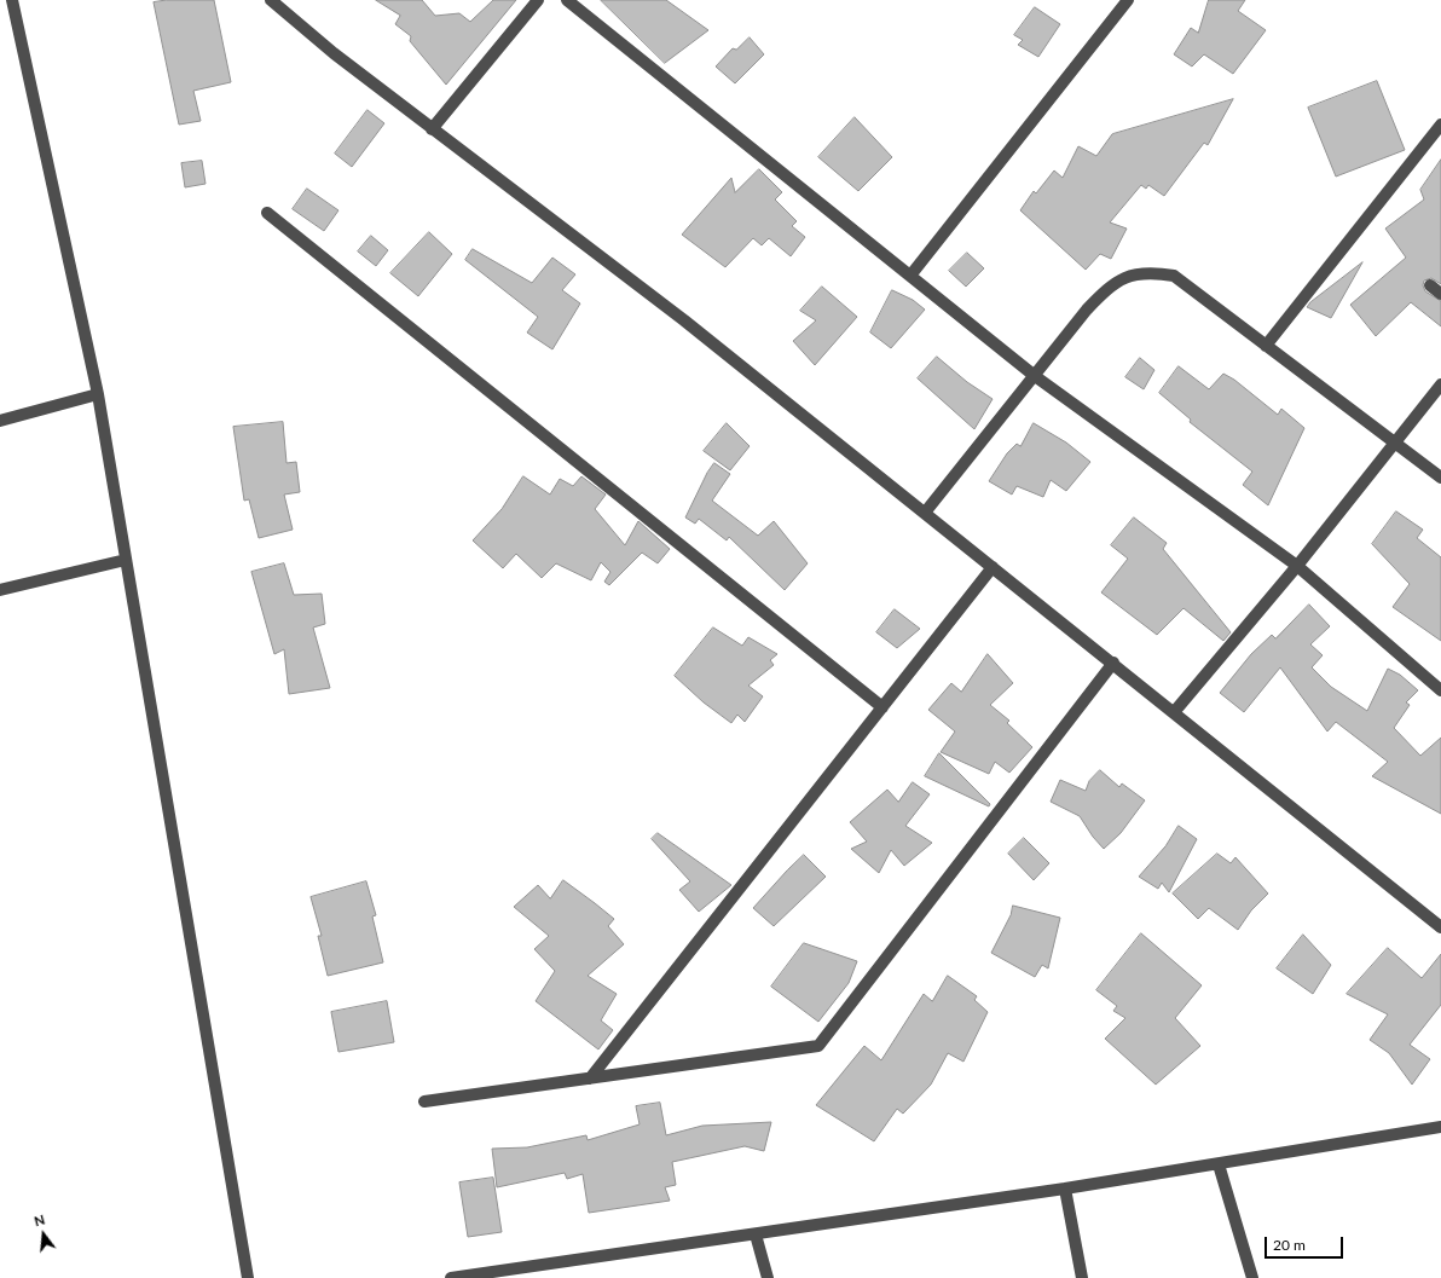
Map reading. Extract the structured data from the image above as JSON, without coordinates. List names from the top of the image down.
{
  "scale_bar": "20 m",
  "north": "top"
}
